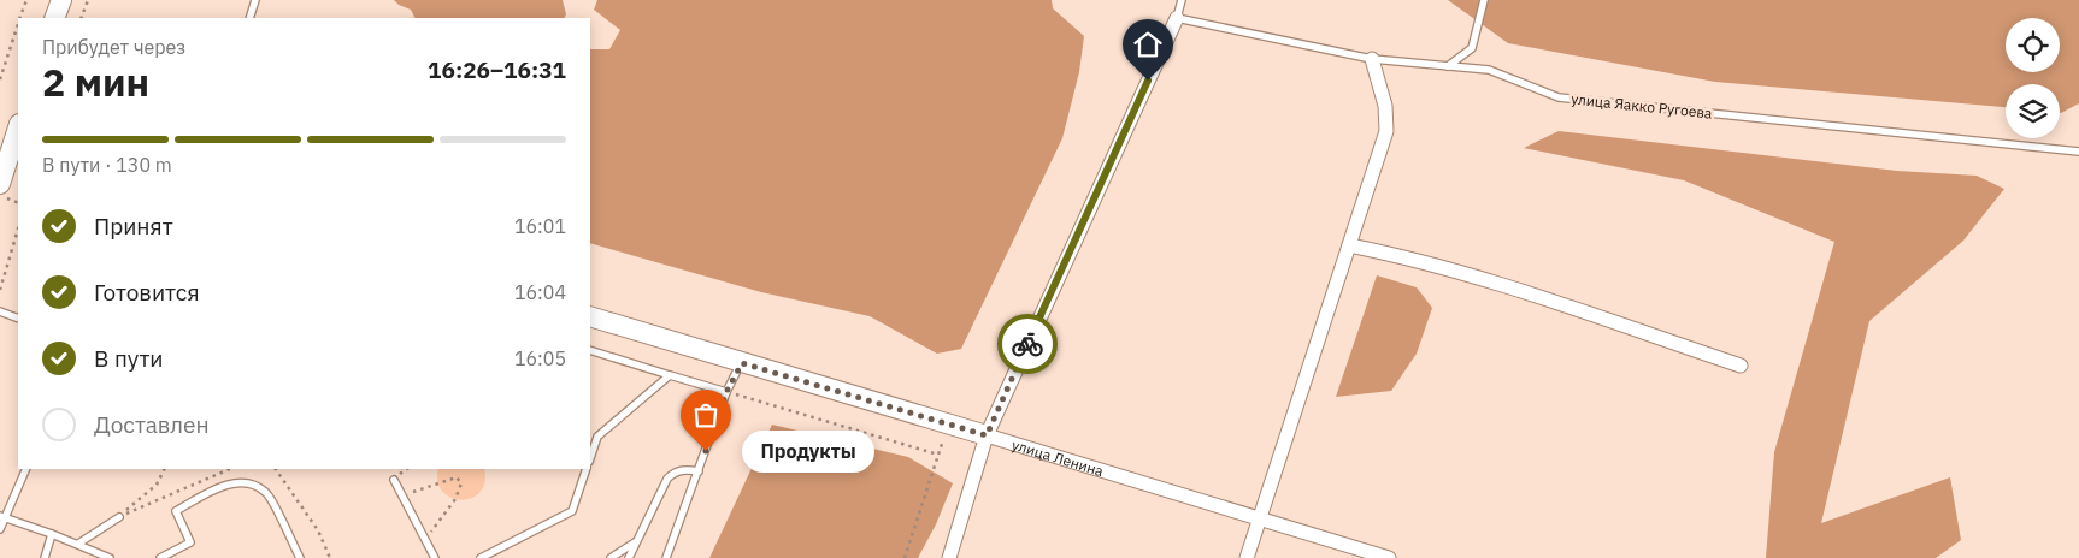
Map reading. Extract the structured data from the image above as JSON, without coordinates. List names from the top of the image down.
{
  "streets": {
    "street": ["улица Ленина"],
    "lane": ["улица Яакко Ругоева"]
  },
  "places": ["Продукты"],
  "page": {
    "heading": ["2 мин", "Прибудет через", "16:26–16:31"],
    "bar": "В пути · 130 m",
    "list": [
      ["Принят", "16:01"],
      ["Готовится", "16:04"],
      ["В пути", "16:05"],
      "Доставлен"
    ],
    "bubble": "Продукты"
  }
}
